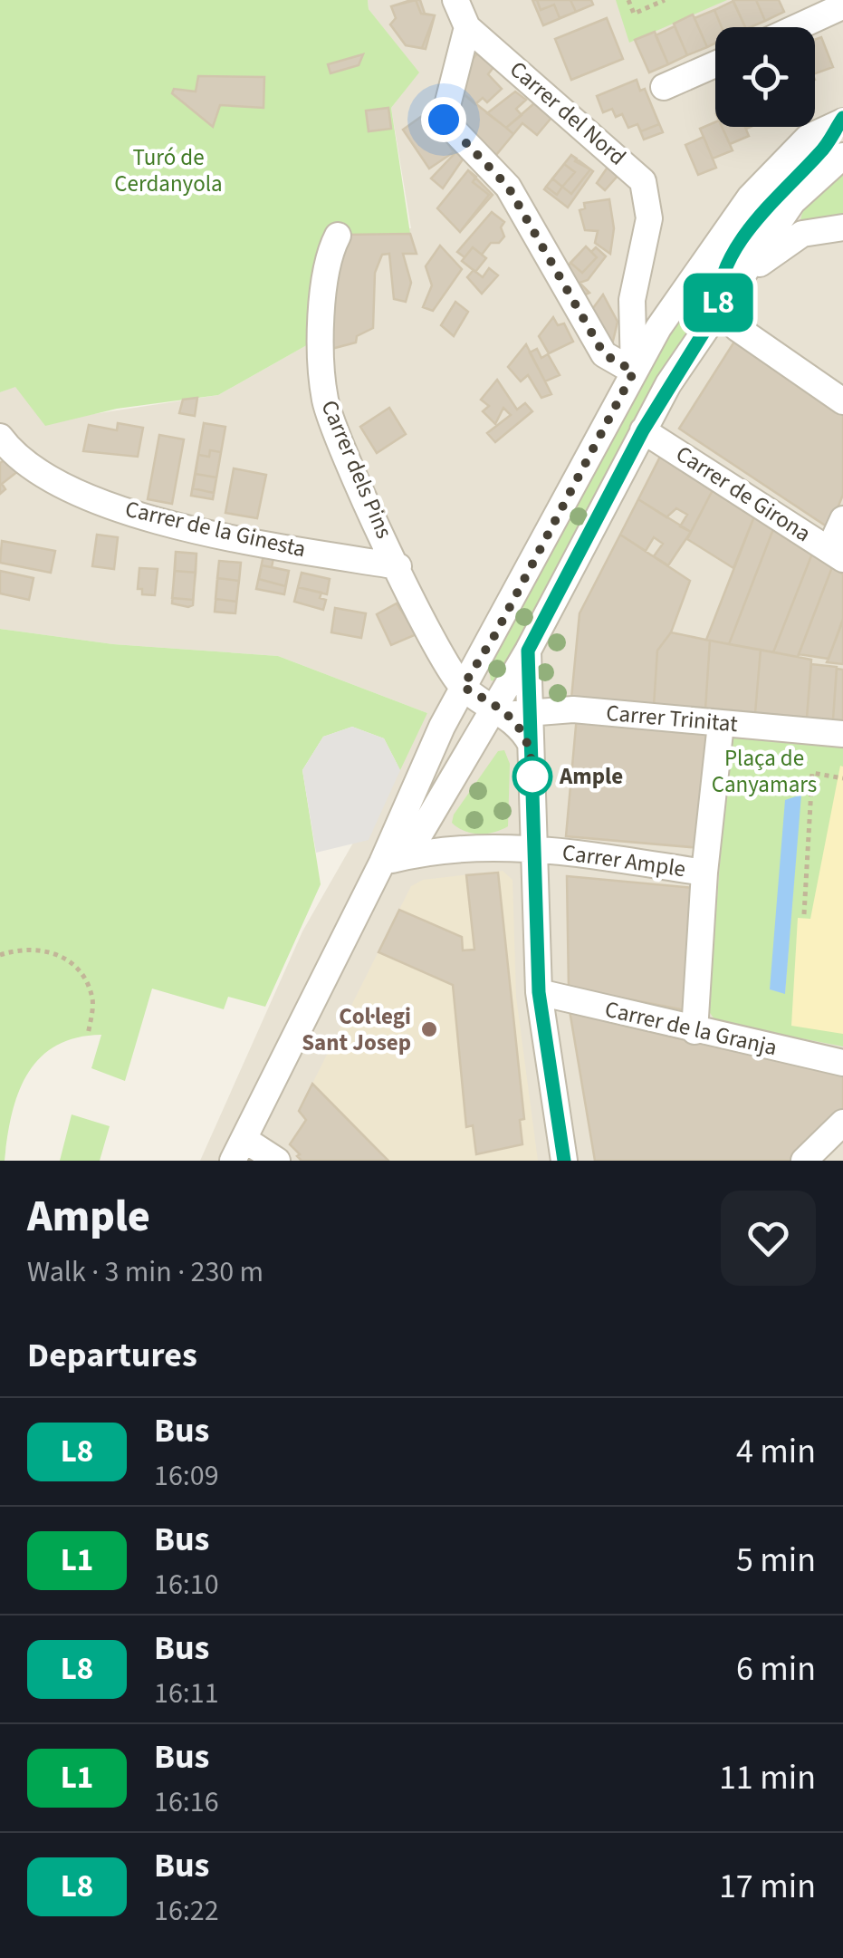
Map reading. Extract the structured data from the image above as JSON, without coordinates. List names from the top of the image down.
{
  "streets": {
    "street": [
      "Carrer del Nord",
      "Carrer dels Pins",
      "Carrer de Girona",
      "Carrer de la Ginesta",
      "Carrer Trinitat",
      "Carrer Ample",
      "Carrer de la Granja"
    ]
  },
  "crossings": [
    ["Carrer dels Pins", "Carrer de la Ginesta"]
  ],
  "parks": ["Turó de Cerdanyola", "Plaça de Canyamars"],
  "places": ["Ample", "Col·legi Sant Josep"],
  "lines": ["bus line L8"],
  "page": {
    "on_map": "L8",
    "heading": [
      ["Ample", "Walk · 3 min · 230 m"],
      "Departures"
    ],
    "list": [
      {
        "mark": "L8",
        "name": "Bus",
        "note": "16:09",
        "value": "4 min"
      },
      {
        "mark": "L1",
        "name": "Bus",
        "note": "16:10",
        "value": "5 min"
      },
      {
        "mark": "L8",
        "name": "Bus",
        "note": "16:11",
        "value": "6 min"
      },
      {
        "mark": "L1",
        "name": "Bus",
        "note": "16:16",
        "value": "11 min"
      },
      {
        "mark": "L8",
        "name": "Bus",
        "note": "16:22",
        "value": "17 min"
      }
    ]
  }
}
